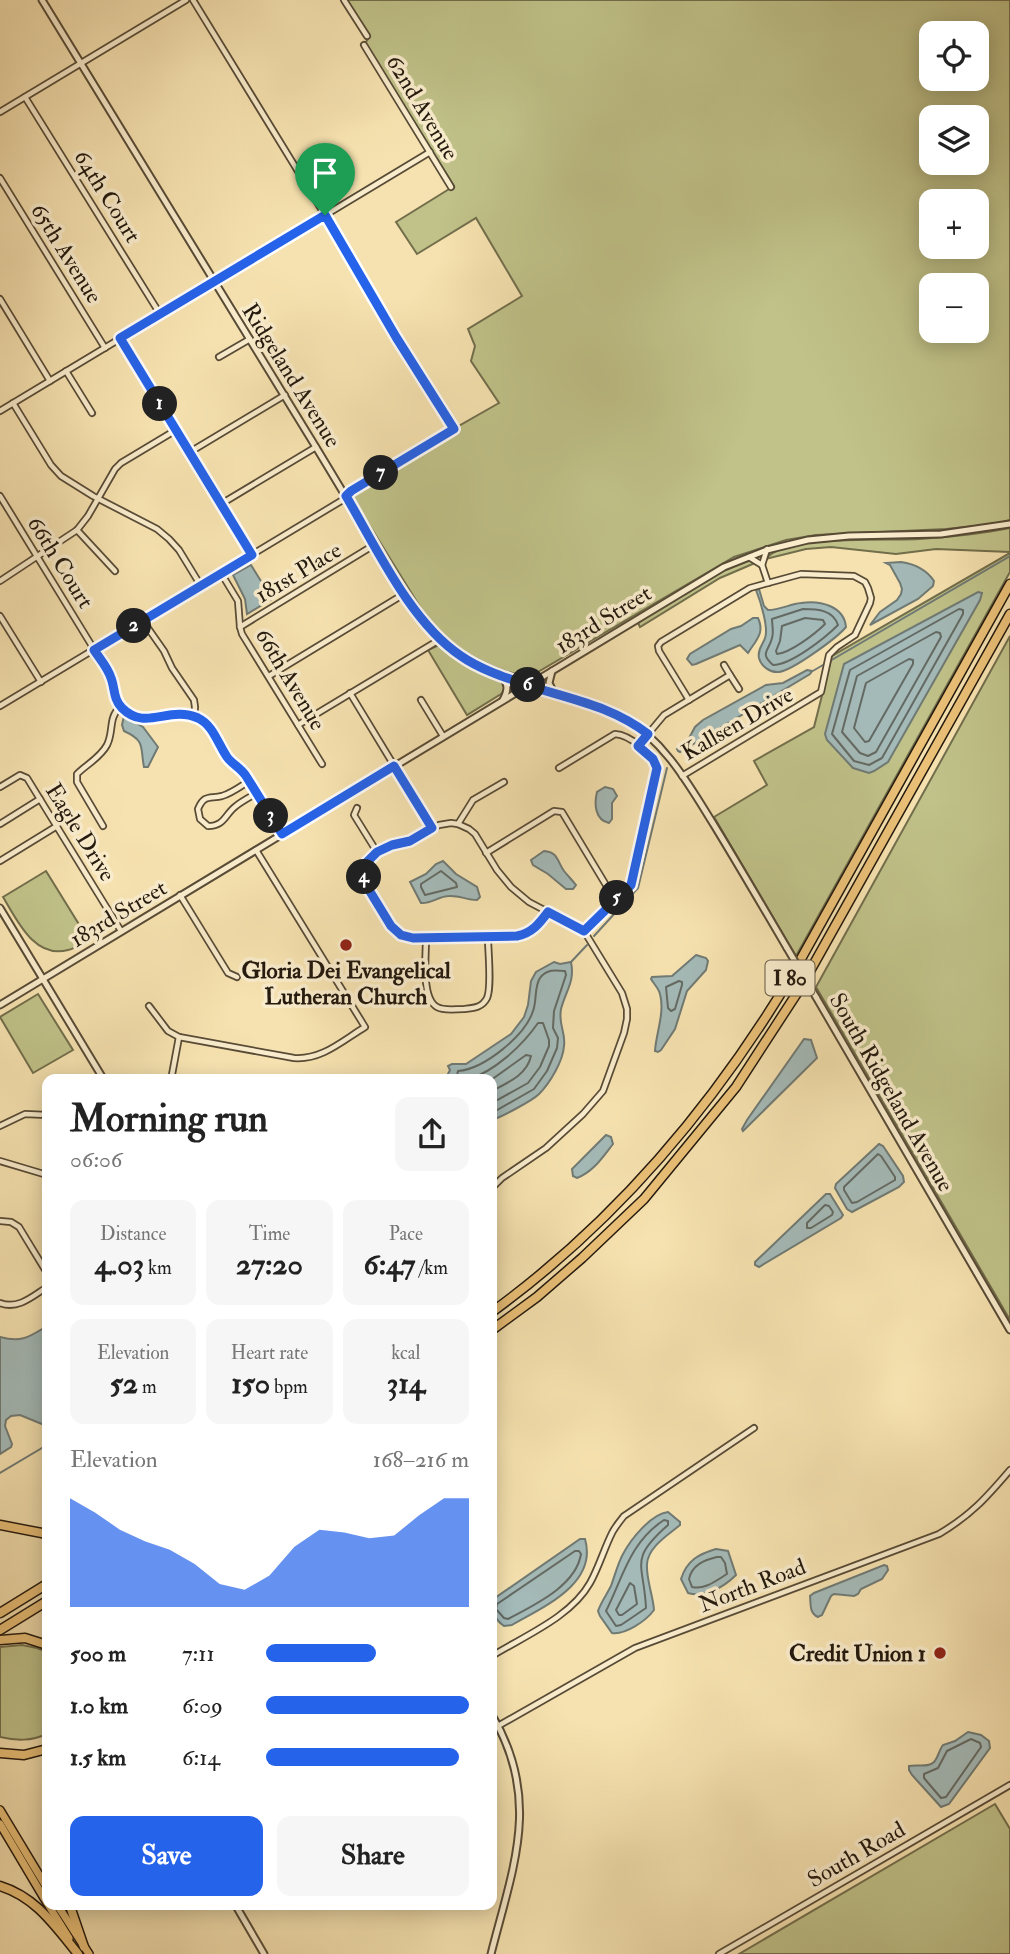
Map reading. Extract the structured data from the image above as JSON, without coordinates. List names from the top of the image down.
{
  "streets": {
    "highway": ["I 80"],
    "street": [
      "62nd Avenue",
      "64th Court",
      "65th Avenue",
      "Ridgeland Avenue",
      "66th Court",
      "181st Place",
      "183rd Street",
      "66th Avenue",
      "Kallsen Drive",
      "Eagle Drive",
      "South Ridgeland Avenue",
      "North Road",
      "South Road"
    ]
  },
  "crossings": [
    ["Ridgeland Avenue", "181st Place"],
    ["Ridgeland Avenue", "183rd Street"],
    ["Ridgeland Avenue", "South Ridgeland Avenue"],
    ["181st Place", "66th Avenue"],
    ["183rd Street", "Eagle Drive"],
    ["Kallsen Drive", "South Ridgeland Avenue"]
  ],
  "places": ["Gloria Dei Evangelical Lutheran Church", "Credit Union 1"],
  "page": {
    "map_buttons": ["+", "−"],
    "pins": [
      "1",
      "7",
      "2",
      "6",
      "3",
      "4",
      "5"
    ],
    "heading": ["Morning run", "06:06"],
    "stats": [
      ["Distance", "4.03 km"],
      ["Time", "27:20"],
      ["Pace", "6:47 /km"],
      ["Elevation", "52 m"],
      ["Heart rate", "150 bpm"],
      ["kcal", "314"]
    ],
    "chart": ["Elevation", "168–216 m"],
    "list": [
      {
        "name": "500 m",
        "note": "7:11"
      },
      {
        "name": "1.0 km",
        "note": "6:09"
      },
      {
        "name": "1.5 km",
        "note": "6:14"
      }
    ],
    "buttons": ["Save", "Share"]
  }
}
